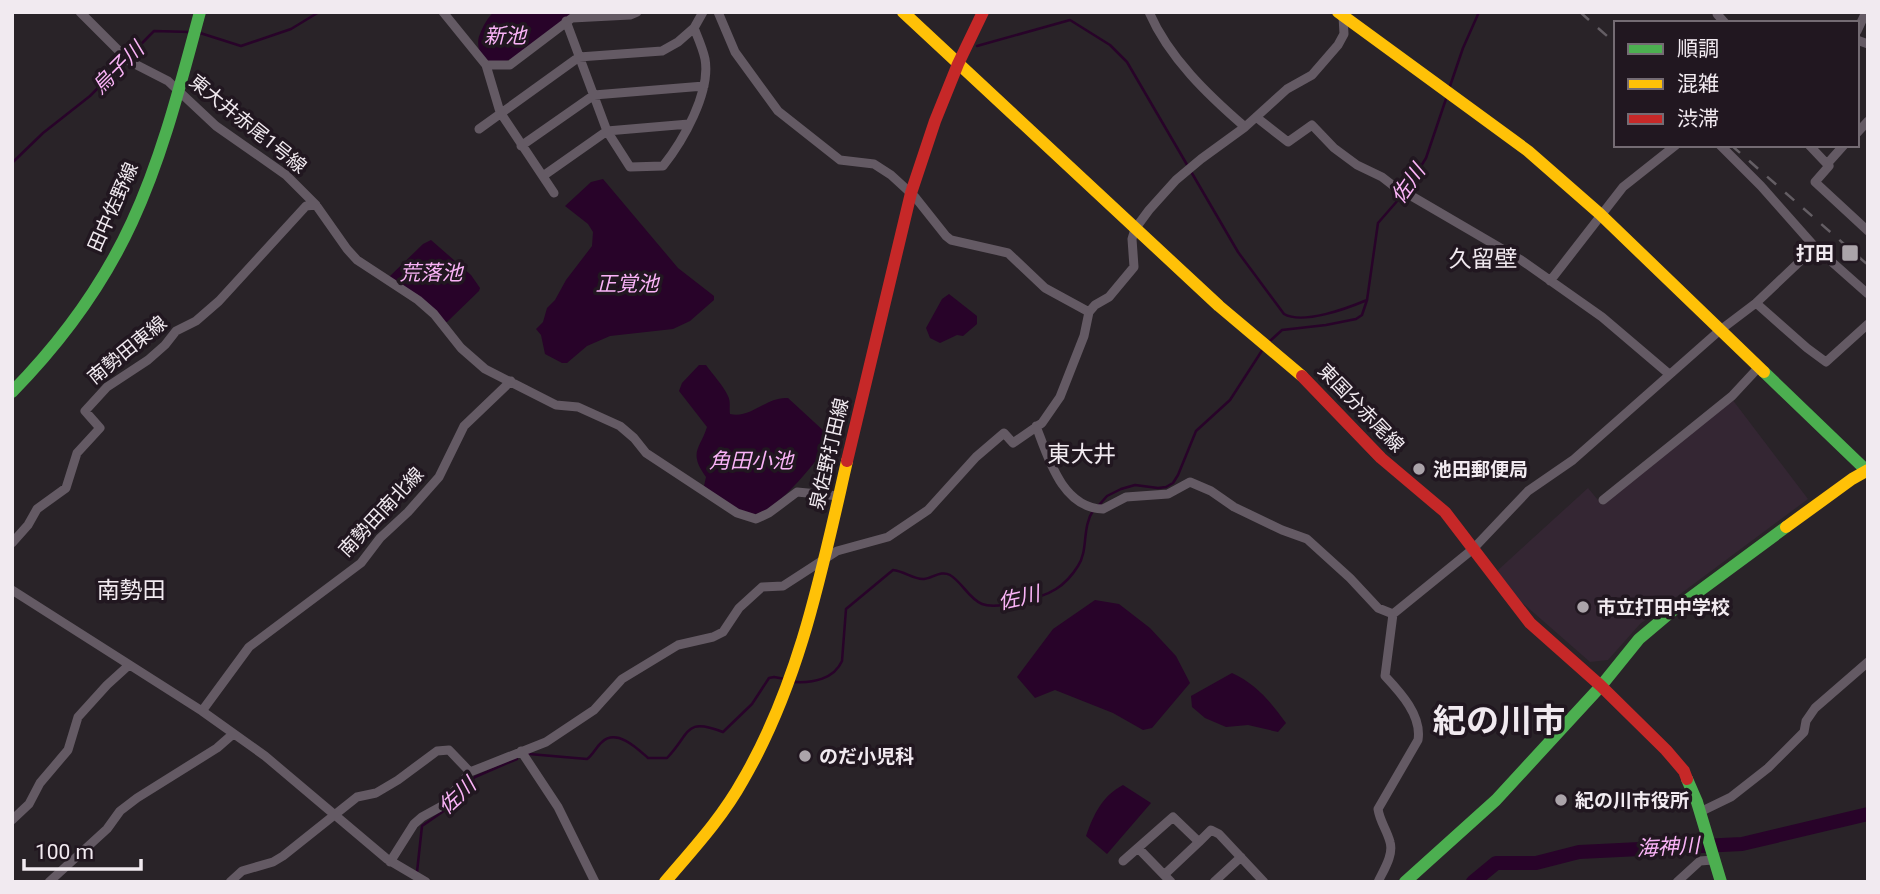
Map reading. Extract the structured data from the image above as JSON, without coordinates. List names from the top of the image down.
{
  "streets": {
    "street": [
      "東大井赤尾1号線",
      "田中佐野線",
      "南勢田東線",
      "東国分赤尾線",
      "泉佐野打田線",
      "南勢田南北線"
    ]
  },
  "crossings": [
    ["東大井赤尾1号線", "田中佐野線"],
    ["東大井赤尾1号線", "南勢田東線"],
    ["東大井赤尾1号線", "泉佐野打田線"],
    ["東大井赤尾1号線", "南勢田南北線"],
    ["東国分赤尾線", "泉佐野打田線"]
  ],
  "districts": [
    "久留壁",
    "東大井",
    "南勢田",
    "紀の川市"
  ],
  "water": [
    "新池",
    "烏子川",
    "佐川",
    "荒落池",
    "正覚池",
    "角田小池",
    "海神川"
  ],
  "places": {
    "transit": ["打田"],
    "other": [
      "池田郵便局",
      "市立打田中学校",
      "のだ小児科",
      "紀の川市役所"
    ]
  },
  "legend": ["順調", "混雑", "渋滞"],
  "scale_bar": "100 m"
}
